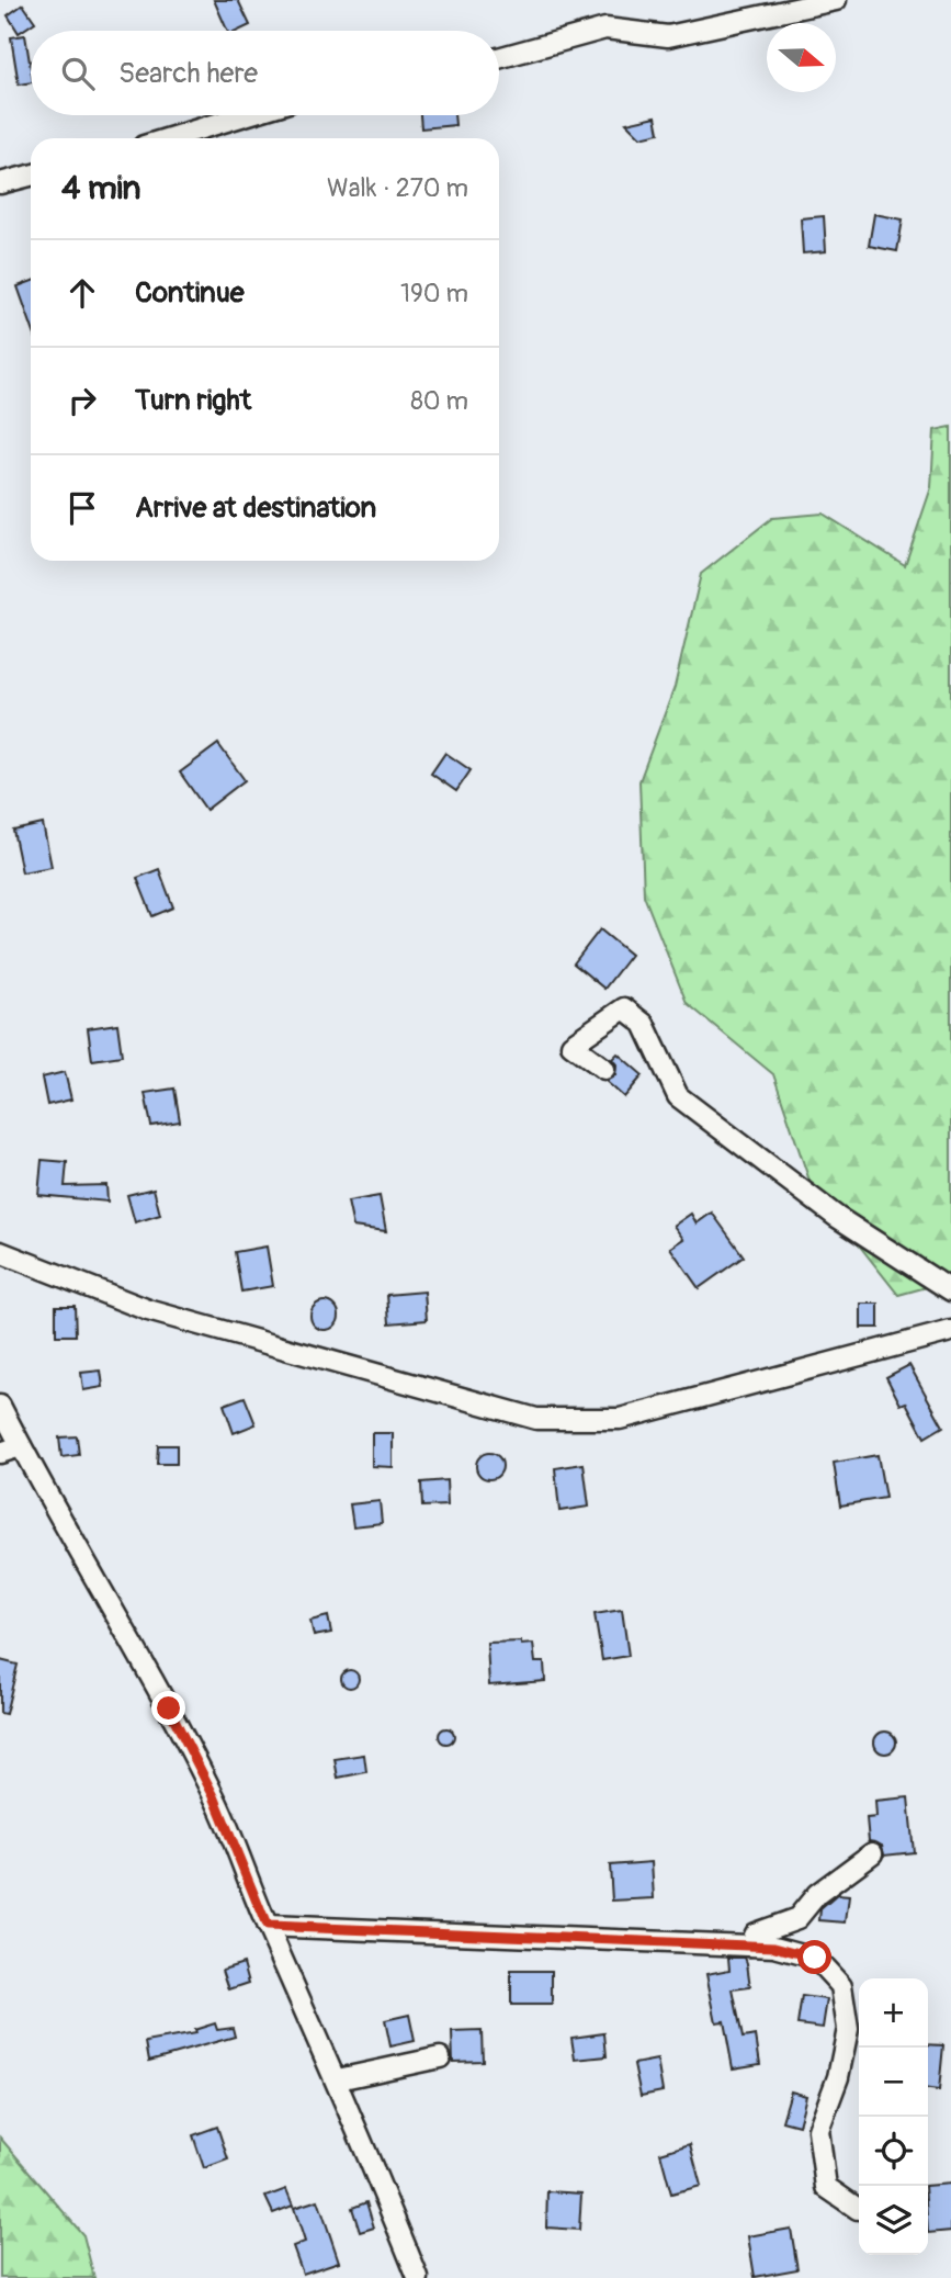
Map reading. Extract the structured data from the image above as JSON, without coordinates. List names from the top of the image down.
{
  "north": "right",
  "page": {
    "search": "Search here",
    "heading": ["4 min", "Walk · 270 m"],
    "list": [
      ["Continue", "190 m"],
      ["Turn right", "80 m"],
      "Arrive at destination"
    ],
    "map_buttons": ["+", "−"]
  }
}
